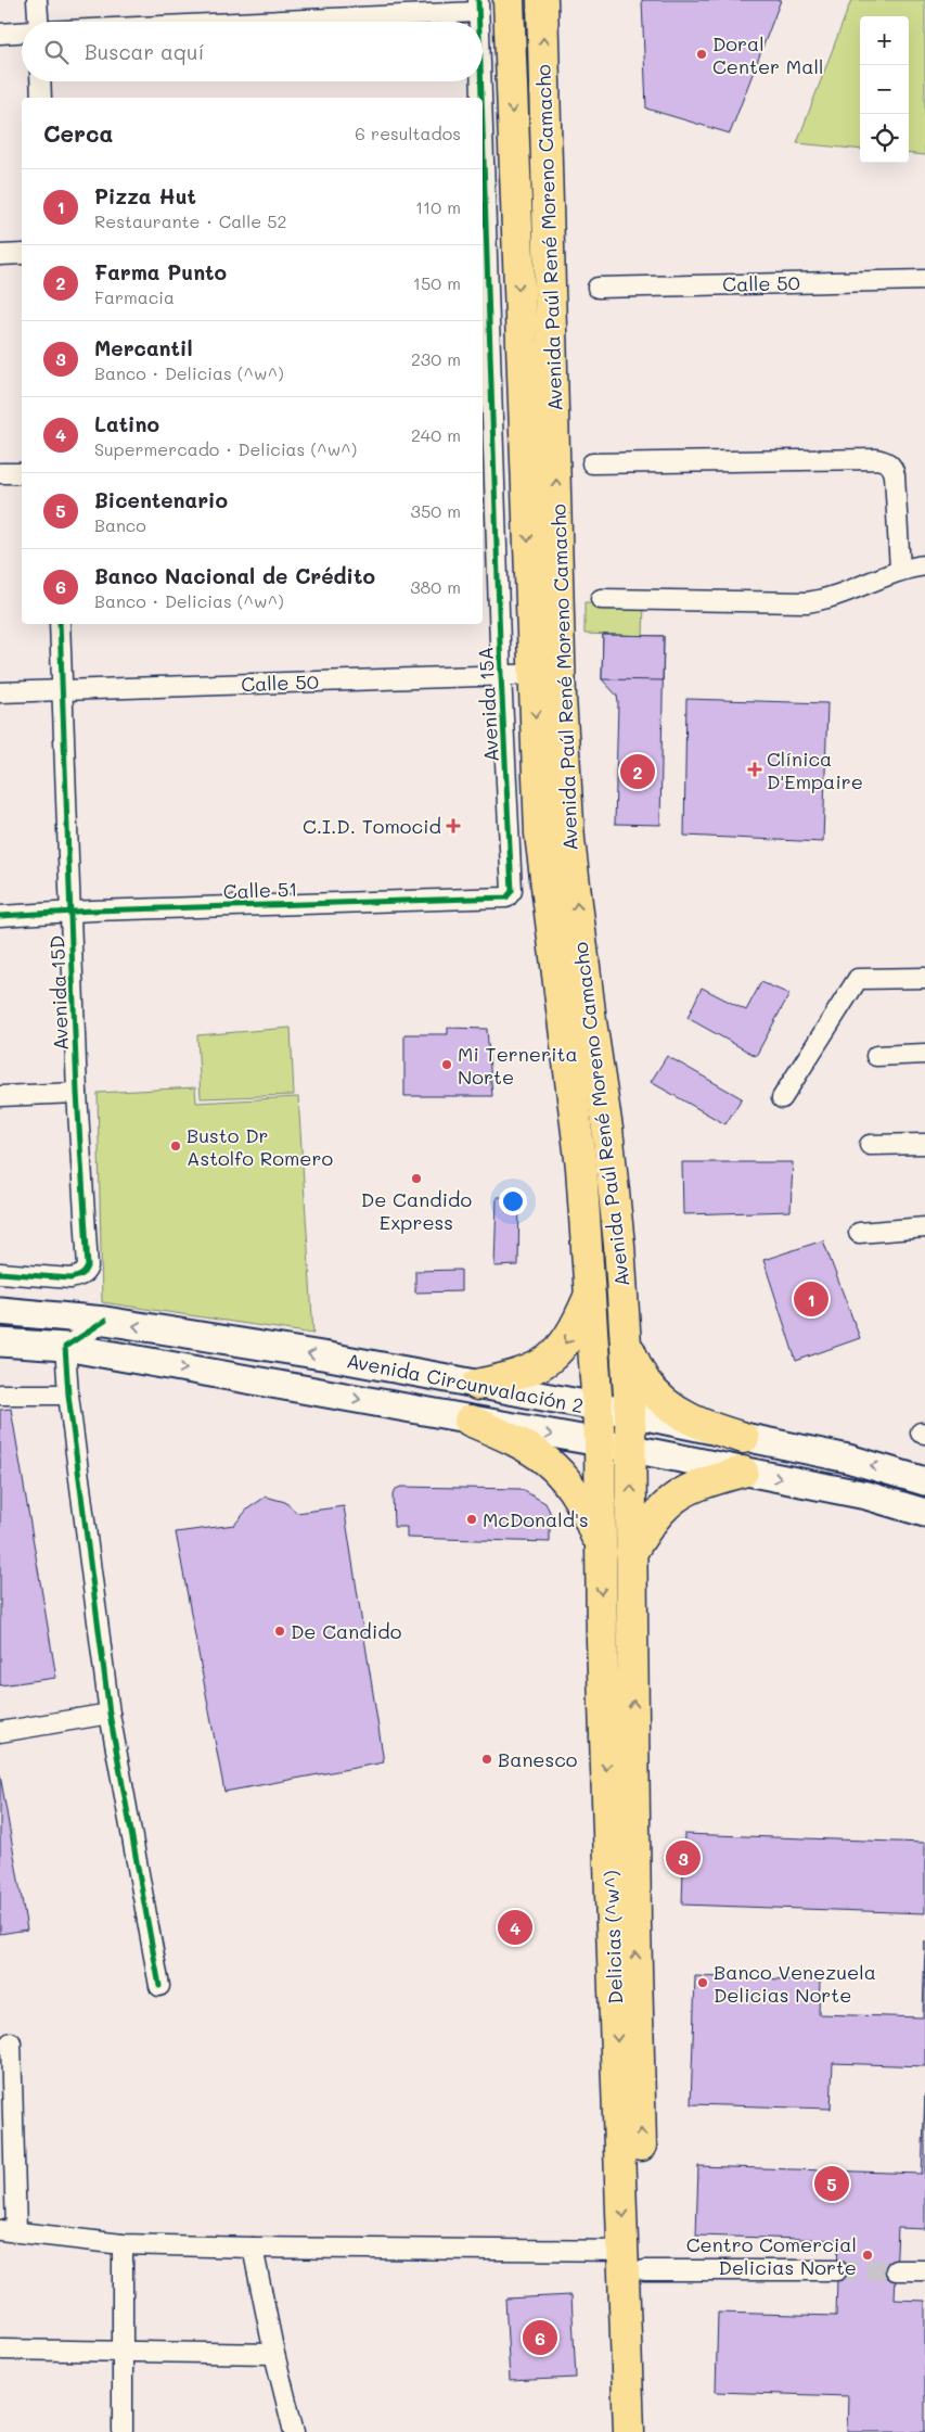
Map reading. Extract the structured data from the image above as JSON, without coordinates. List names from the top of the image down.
{
  "streets": {
    "main road": ["Avenida Paúl René Moreno Camacho", "Avenida Circunvalación 2", "Delicias (^w^)"],
    "street": [
      "Calle 50",
      "Avenida 15A",
      "Calle 51",
      "Avenida 15D"
    ]
  },
  "crossings": [
    ["Avenida Paúl René Moreno Camacho", "Calle 50"],
    ["Avenida Paúl René Moreno Camacho", "Avenida Circunvalación 2"],
    ["Avenida Paúl René Moreno Camacho", "Delicias (^w^)"],
    ["Calle 50", "Avenida 15A"],
    ["Calle 50", "Avenida 15D"],
    ["Avenida 15A", "Calle 51"],
    ["Calle 51", "Avenida 15D"],
    ["Avenida Circunvalación 2", "Delicias (^w^)"]
  ],
  "places": {
    "other": [
      "Doral Center Mall",
      "Mi Ternerita Norte",
      "Busto Dr Astolfo Romero",
      "De Candido Express",
      "McDonald's",
      "De Candido",
      "Banesco",
      "Banco Venezuela Delicias Norte",
      "Centro Comercial Delicias Norte"
    ],
    "health": ["Clínica D'Empaire", "C.I.D. Tomocid"]
  },
  "page": {
    "map_buttons": ["+", "−"],
    "search": "Buscar aquí",
    "heading": ["Cerca", "6 resultados"],
    "list": [
      {
        "mark": "1",
        "name": "Pizza Hut",
        "note": "Restaurante · Calle 52",
        "value": "110 m"
      },
      {
        "mark": "2",
        "name": "Farma Punto",
        "note": "Farmacia",
        "value": "150 m"
      },
      {
        "mark": "3",
        "name": "Mercantil",
        "note": "Banco · Delicias (^w^)",
        "value": "230 m"
      },
      {
        "mark": "4",
        "name": "Latino",
        "note": "Supermercado · Delicias (^w^)",
        "value": "240 m"
      },
      {
        "mark": "5",
        "name": "Bicentenario",
        "note": "Banco",
        "value": "350 m"
      },
      {
        "mark": "6",
        "name": "Banco Nacional de Crédito",
        "note": "Banco · Delicias (^w^)",
        "value": "380 m"
      }
    ],
    "pins": [
      "2",
      "1",
      "3",
      "4",
      "5",
      "6"
    ]
  }
}
